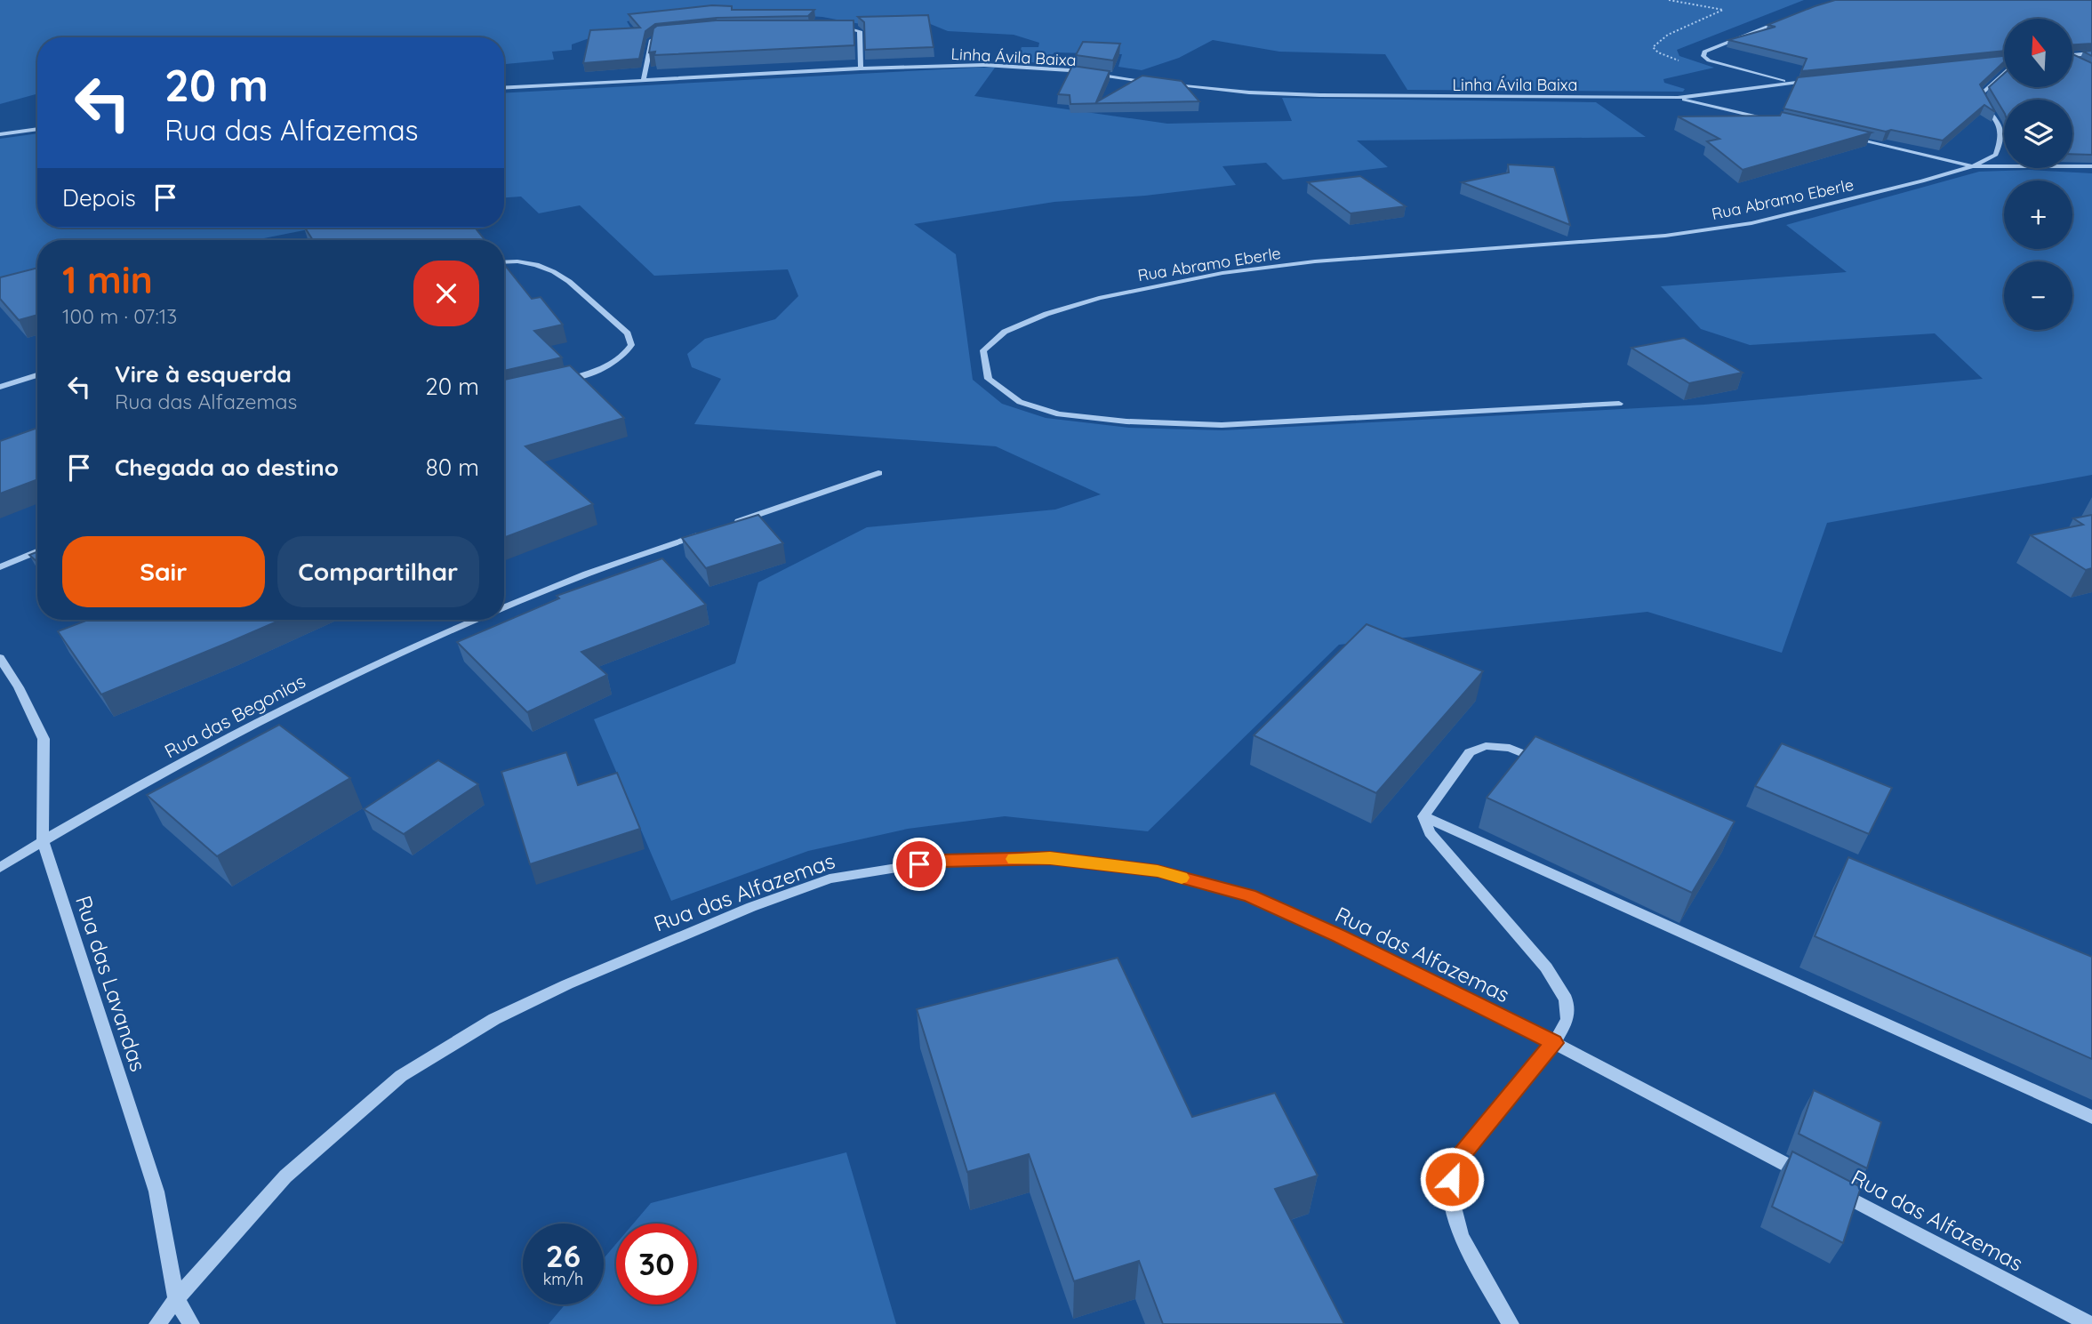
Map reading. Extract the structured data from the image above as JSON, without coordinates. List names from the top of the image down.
{
  "streets": {
    "street": [
      "Linha Ávila Baixa",
      "Rua Abramo Eberle",
      "Rua das Begonias",
      "Rua das Alfazemas",
      "Rua das Lavandas"
    ]
  },
  "crossings": [
    ["Rua das Begonias", "Rua das Lavandas"],
    ["Rua das Alfazemas", "Rua das Lavandas"]
  ],
  "north": "top",
  "page": {
    "map_buttons": ["+", "−"],
    "turn": ["20 m", "Rua das Alfazemas"],
    "then": "Depois",
    "heading": ["1 min", "100 m · 07:13"],
    "list": [
      {
        "name": "Vire à esquerda",
        "note": "Rua das Alfazemas",
        "value": "20 m"
      },
      {
        "name": "Chegada ao destino",
        "value": "80 m"
      }
    ],
    "buttons": ["Sair", "Compartilhar"],
    "speed": "26 km/h",
    "limit": "30"
  }
}
